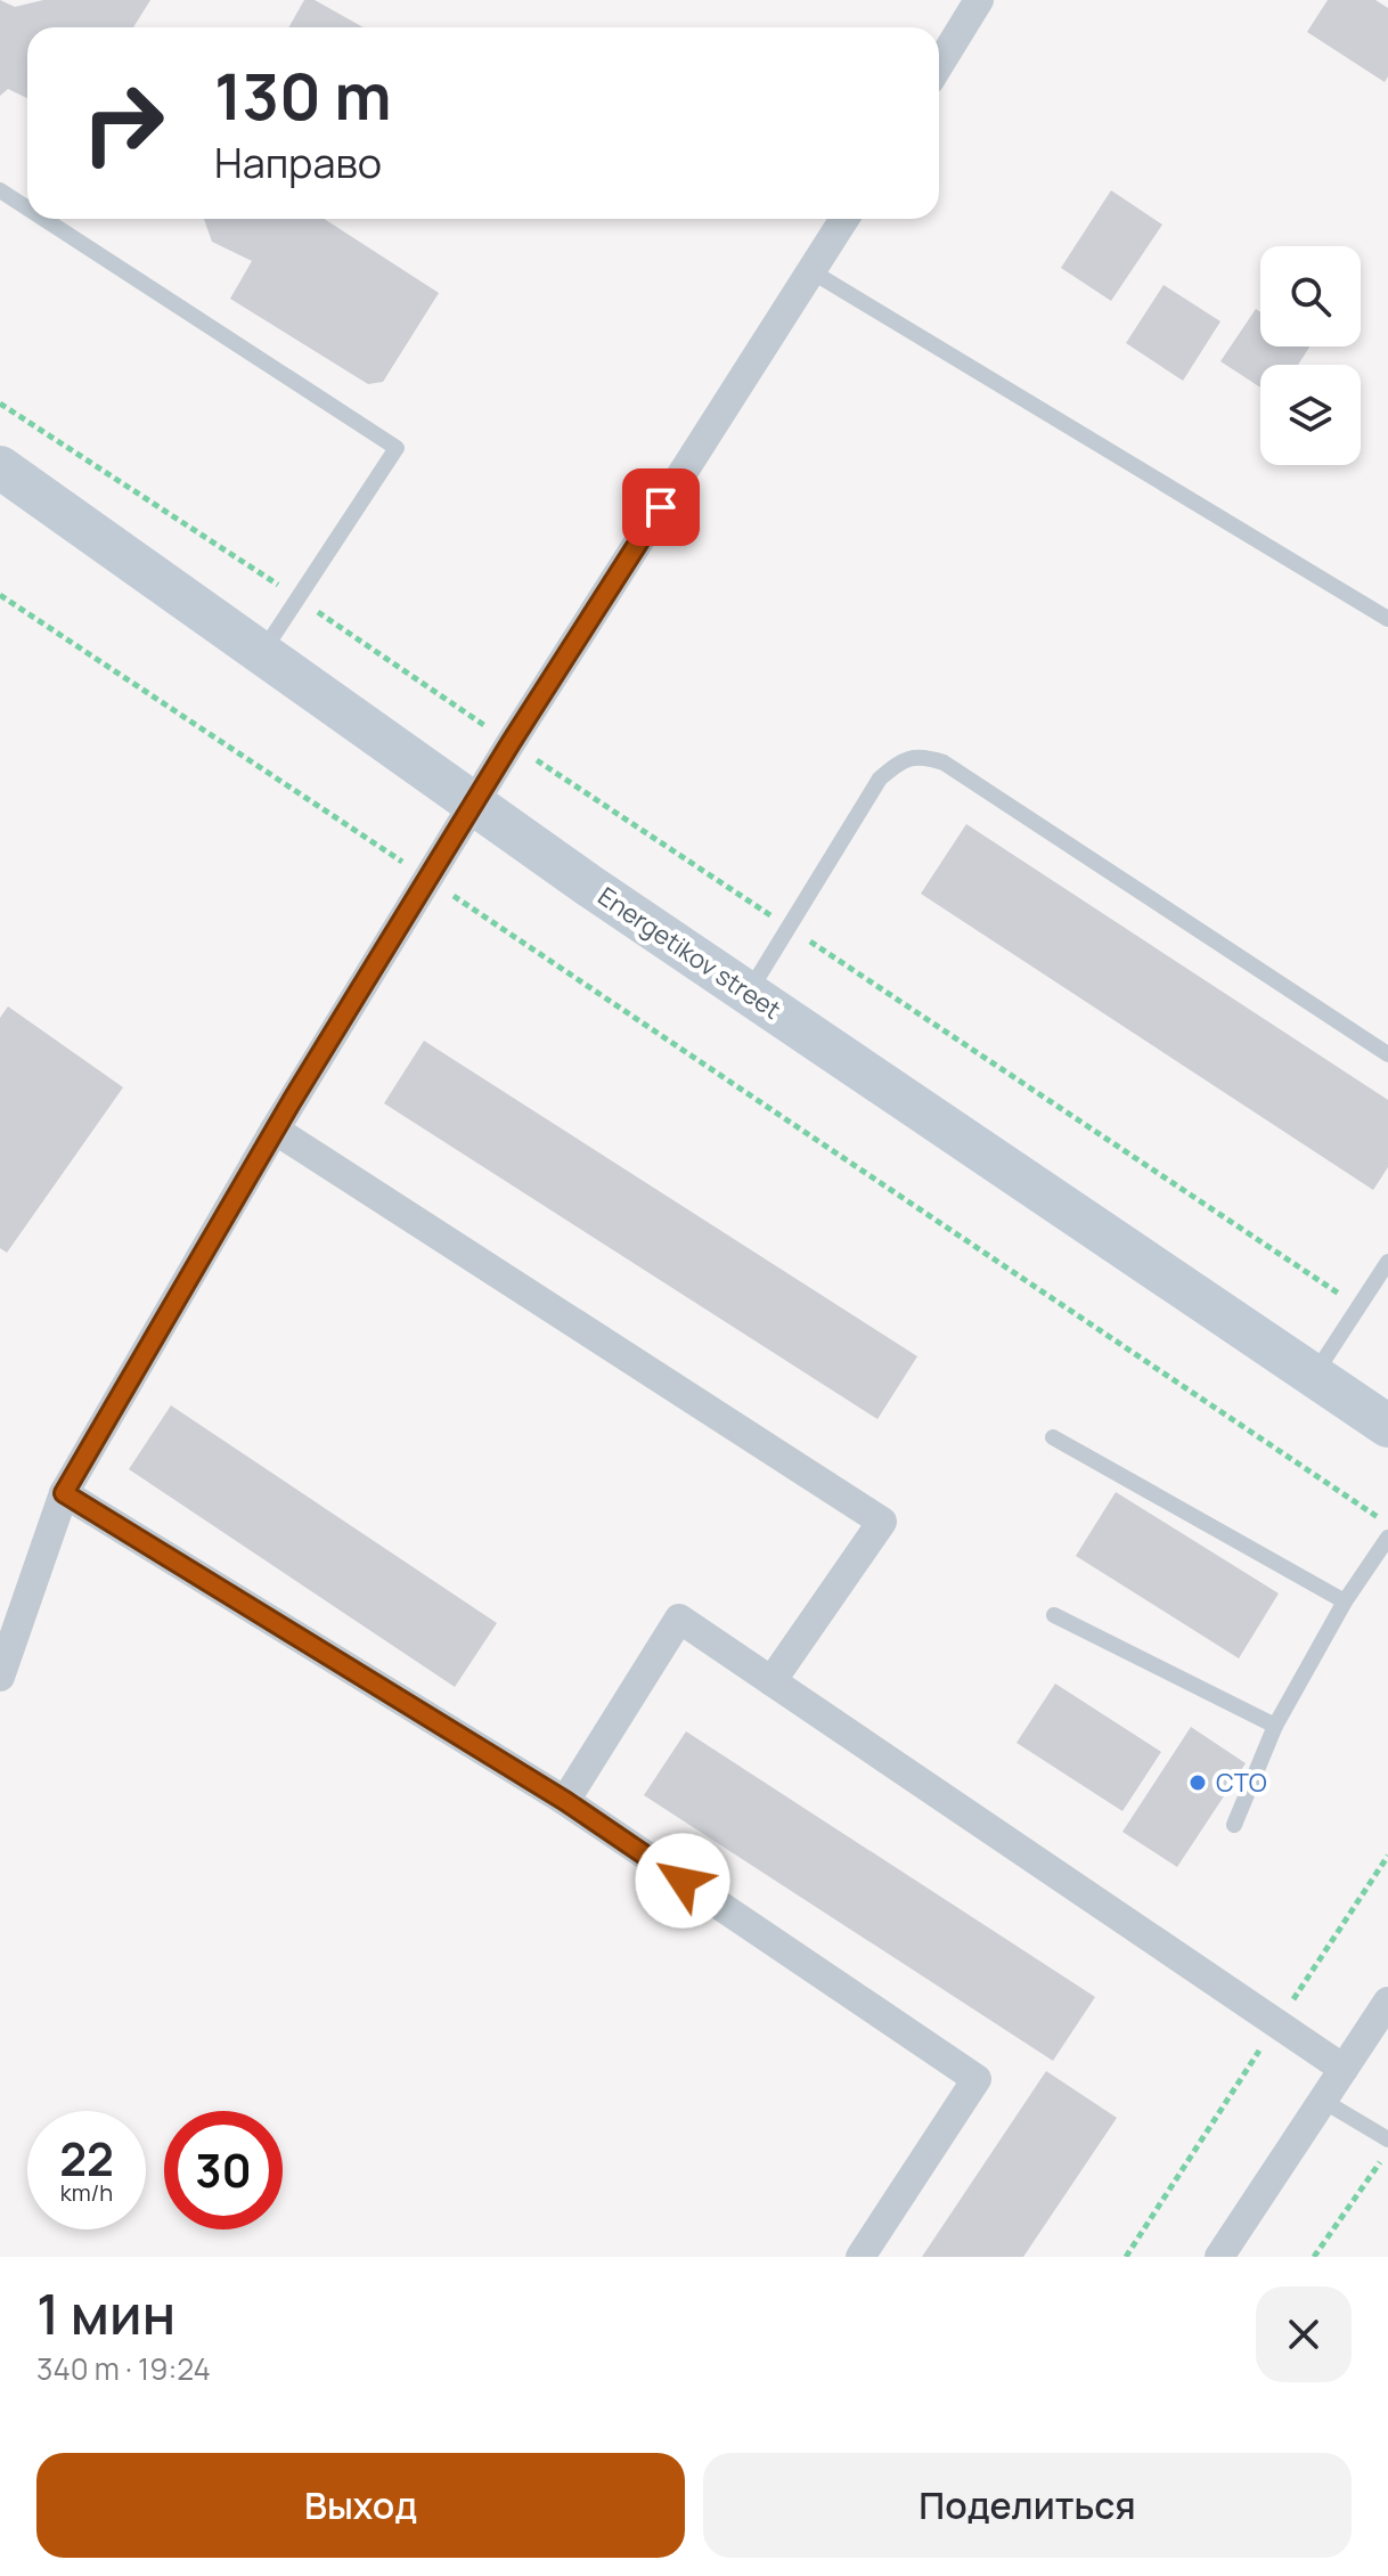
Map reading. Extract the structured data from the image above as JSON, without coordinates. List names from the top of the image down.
{
  "streets": {
    "main road": ["Energetikov street"]
  },
  "places": ["СТО"],
  "page": {
    "turn": ["130 m", "Направо"],
    "speed": "22 km/h",
    "limit": "30",
    "heading": ["1 мин", "340 m · 19:24"],
    "buttons": ["Выход", "Поделиться"]
  }
}
